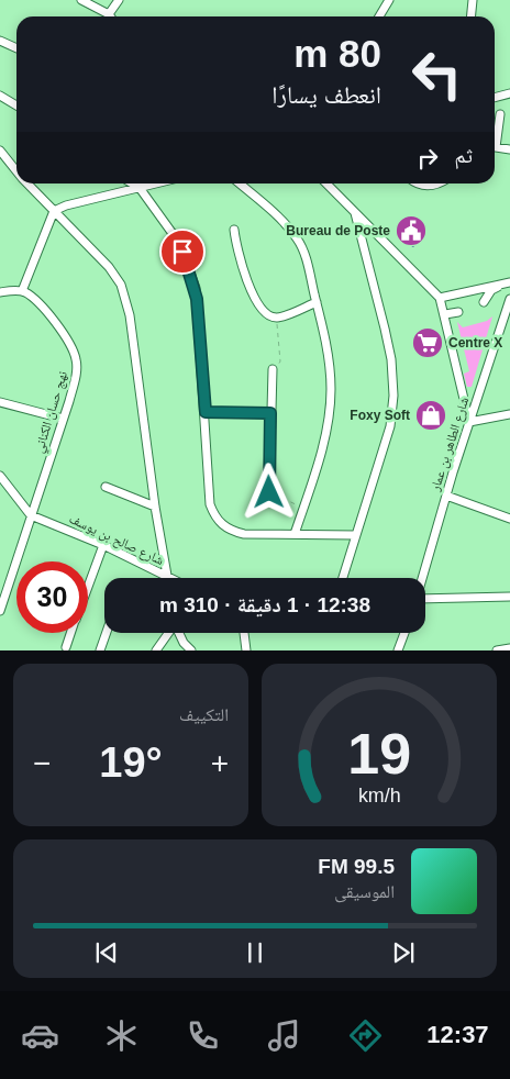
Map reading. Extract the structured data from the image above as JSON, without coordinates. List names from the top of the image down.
{
  "streets": {
    "street": ["نهج حسان الكناني", "شارع الطاهر بن عمار", "شارع صالح بن يوسف"]
  },
  "crossings": [
    ["نهج حسان الكناني", "شارع صالح بن يوسف"]
  ],
  "places": {
    "public building": ["Bureau de Poste"],
    "supermarket": ["Centre X"],
    "shop": ["Foxy Soft"]
  },
  "page": {
    "turn": ["80 m", "انعطف يسارًا"],
    "then": "ثم",
    "limit": "30",
    "trip": "12:38 · 1 دقيقة · 310 m",
    "tile": "التكييف",
    "heat": ["−", "19°", "+"],
    "song": ["99.5 FM", "الموسيقى"],
    "tabs": "12:37",
    "gauge": ["19", "km/h"]
  }
}
